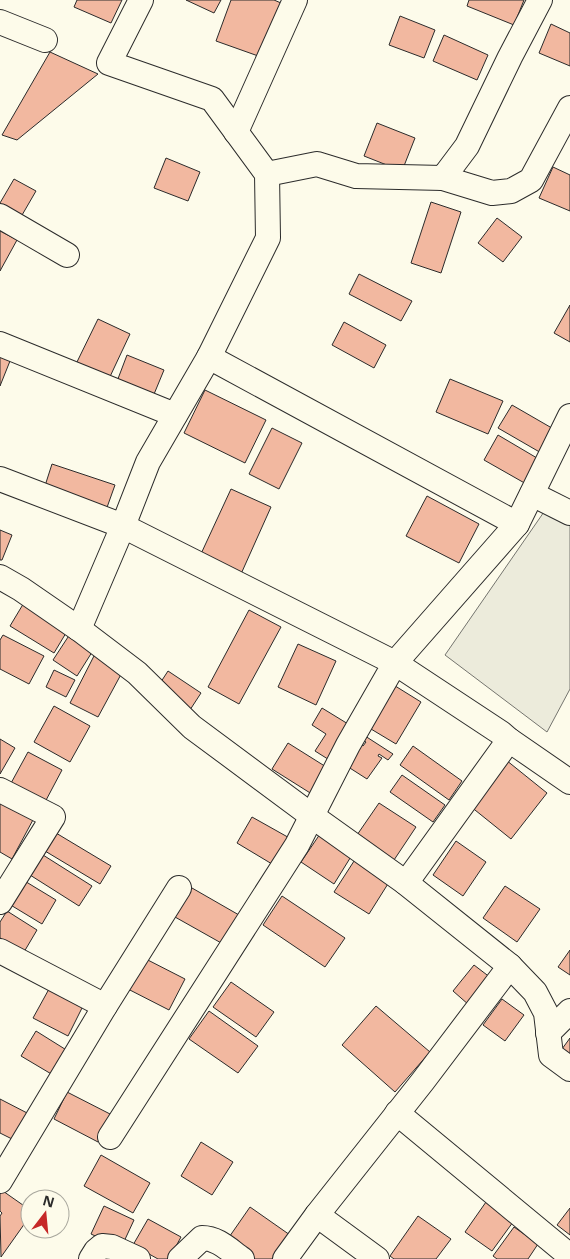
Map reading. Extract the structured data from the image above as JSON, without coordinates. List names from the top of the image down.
{
  "north": "top"
}
